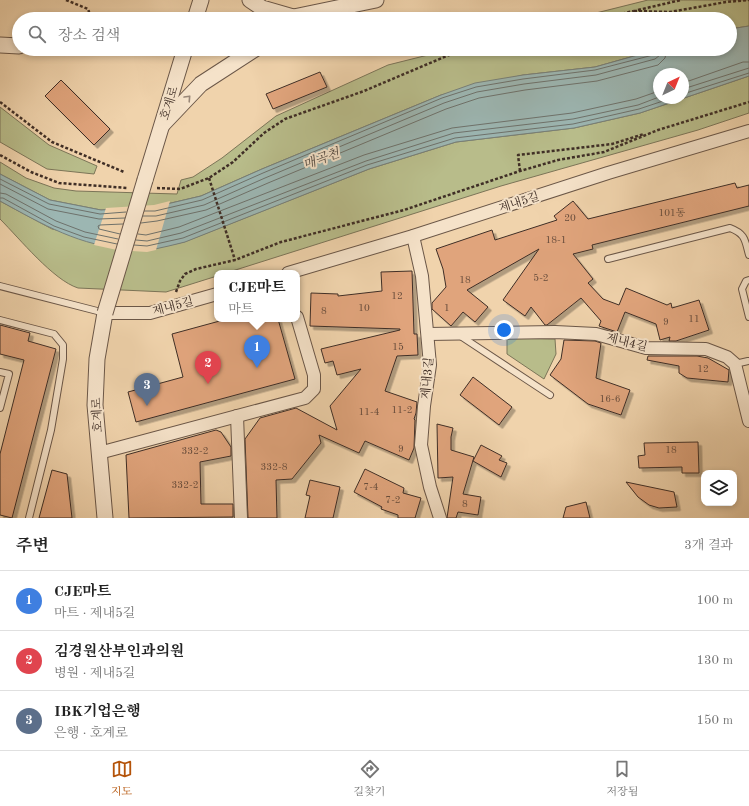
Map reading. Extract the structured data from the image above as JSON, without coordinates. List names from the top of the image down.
{
  "streets": {
    "street": [
      "호계로",
      "제내5길",
      "제내4길",
      "제내3길"
    ]
  },
  "crossings": [
    ["호계로", "제내5길"],
    ["제내5길", "제내3길"],
    ["제내4길", "제내3길"]
  ],
  "water": ["매곡천"],
  "house_numbers": [
    "101동",
    "20",
    "18-1",
    "5-2",
    "18",
    "12",
    "10",
    "1",
    "8",
    "11",
    "9",
    "15",
    "12",
    "16-6",
    "11-2",
    "11-4",
    "9",
    "18",
    "332-2",
    "332-8",
    "332-2",
    "7-4",
    "7-2",
    "8"
  ],
  "north": "top right",
  "page": {
    "search": "장소 검색",
    "popup": ["CJE마트", "마트"],
    "pins": ["1", "2", "3"],
    "heading": ["주변", "3개 결과"],
    "list": [
      {
        "mark": "1",
        "name": "CJE마트",
        "note": "마트 · 제내5길",
        "value": "100 m"
      },
      {
        "mark": "2",
        "name": "김경원산부인과의원",
        "note": "병원 · 제내5길",
        "value": "130 m"
      },
      {
        "mark": "3",
        "name": "IBK기업은행",
        "note": "은행 · 호계로",
        "value": "150 m"
      }
    ],
    "nav": ["지도", "길찾기", "저장됨"]
  }
}
